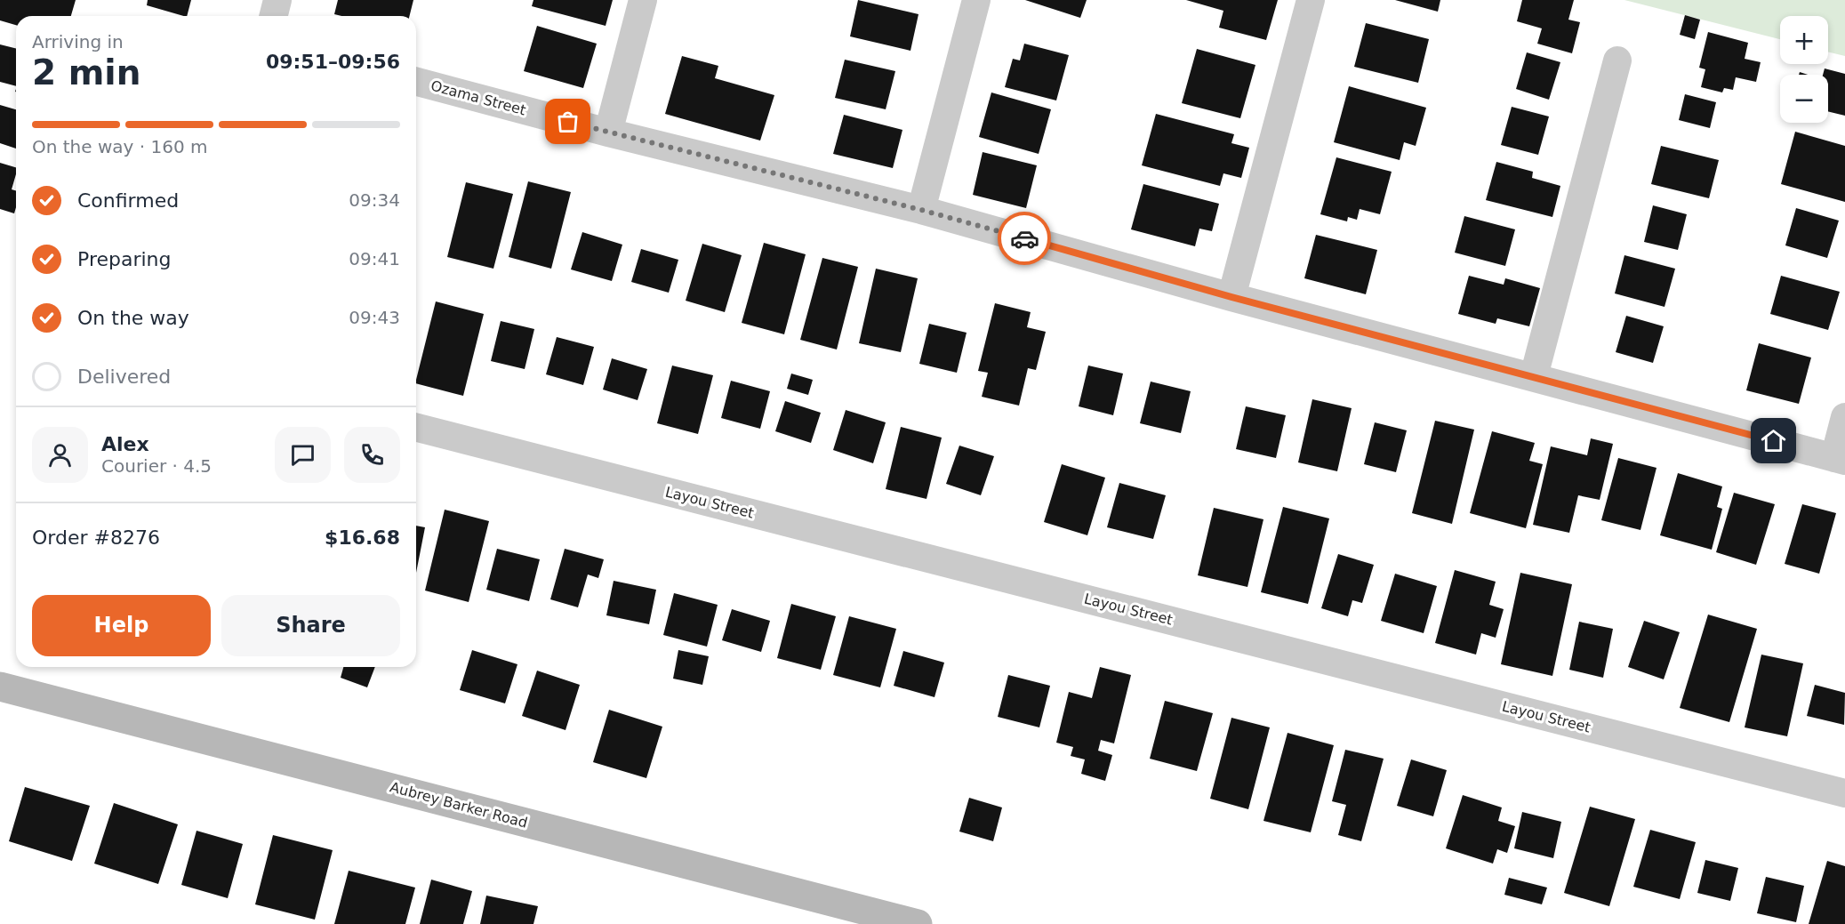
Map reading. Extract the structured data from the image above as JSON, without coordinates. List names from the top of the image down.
{
  "streets": {
    "street": ["Ozama Street", "Layou Street", "Aubrey Barker Road"]
  },
  "page": {
    "map_buttons": ["+", "−"],
    "heading": ["2 min", "Arriving in", "09:51–09:56"],
    "panel": [
      "Alex",
      "Courier · 4.5",
      "Order #8276",
      "$16.68"
    ],
    "bar": "On the way · 160 m",
    "list": [
      ["Confirmed", "09:34"],
      ["Preparing", "09:41"],
      ["On the way", "09:43"],
      "Delivered"
    ],
    "buttons": ["Help", "Share"]
  }
}
